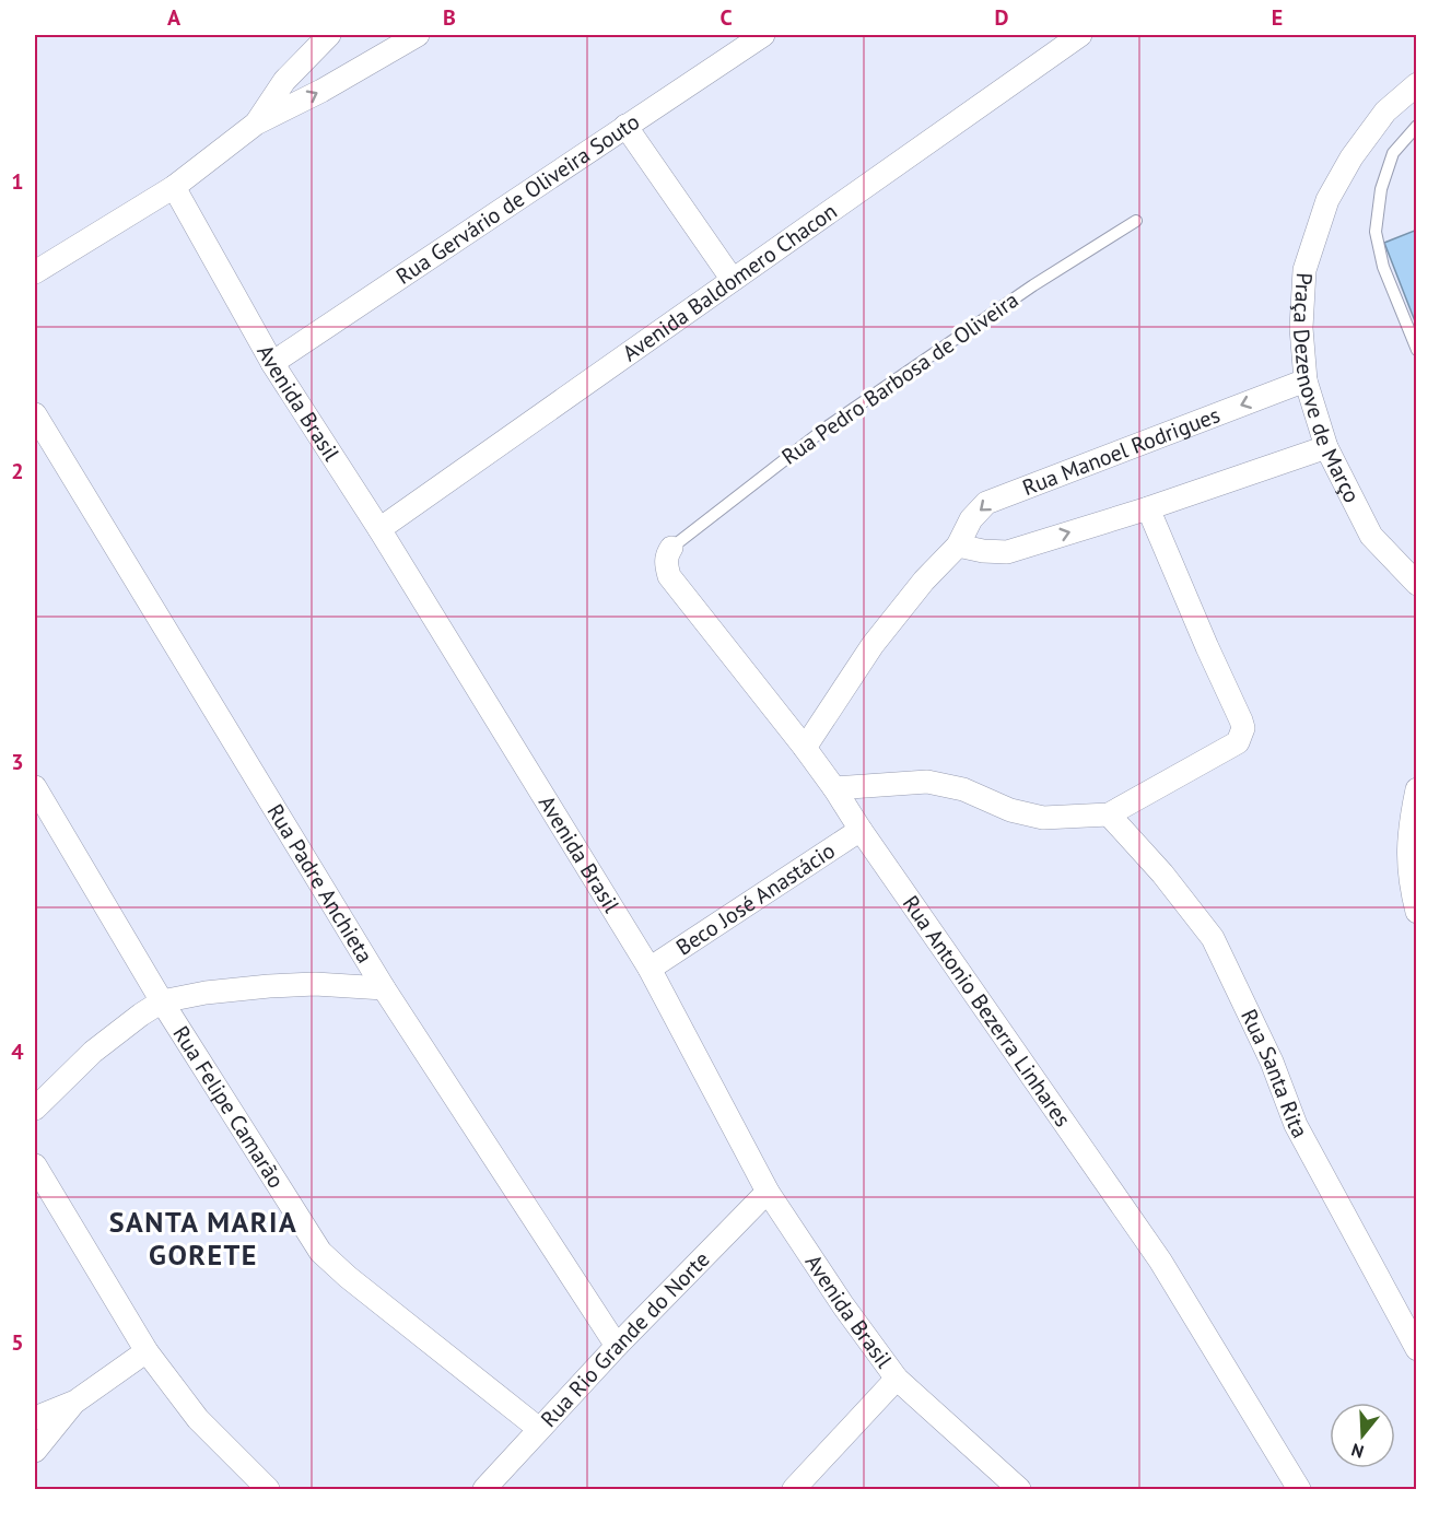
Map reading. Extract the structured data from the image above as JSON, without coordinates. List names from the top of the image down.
{
  "streets": {
    "street": [
      "Rua Gervário de Oliveira Souto",
      "Avenida Baldomero Chacon",
      "Praça Dezenove de Março",
      "Avenida Brasil",
      "Rua Manoel Rodrigues",
      "Rua Padre Anchieta",
      "Beco José Anastácio",
      "Rua Antonio Bezerra Linhares",
      "Rua Santa Rita",
      "Rua Felipe Camarão",
      "Rua Rio Grande do Norte"
    ],
    "lane": ["Rua Pedro Barbosa de Oliveira"]
  },
  "crossings": [
    ["Rua Gervário de Oliveira Souto", "Avenida Brasil"],
    ["Avenida Baldomero Chacon", "Avenida Brasil"],
    ["Rua Pedro Barbosa de Oliveira", "Rua Antonio Bezerra Linhares"],
    ["Praça Dezenove de Março", "Rua Manoel Rodrigues"],
    ["Avenida Brasil", "Beco José Anastácio"],
    ["Avenida Brasil", "Rua Rio Grande do Norte"],
    ["Rua Manoel Rodrigues", "Rua Antonio Bezerra Linhares"],
    ["Rua Padre Anchieta", "Rua Rio Grande do Norte"],
    ["Beco José Anastácio", "Rua Antonio Bezerra Linhares"],
    ["Rua Felipe Camarão", "Rua Rio Grande do Norte"]
  ],
  "districts": ["SANTA MARIA GORETE"],
  "north": "bottom",
  "grid": {
    "columns": [
      "A",
      "B",
      "C",
      "D",
      "E"
    ],
    "rows": [
      "1",
      "2",
      "3",
      "4",
      "5"
    ]
  }
}
